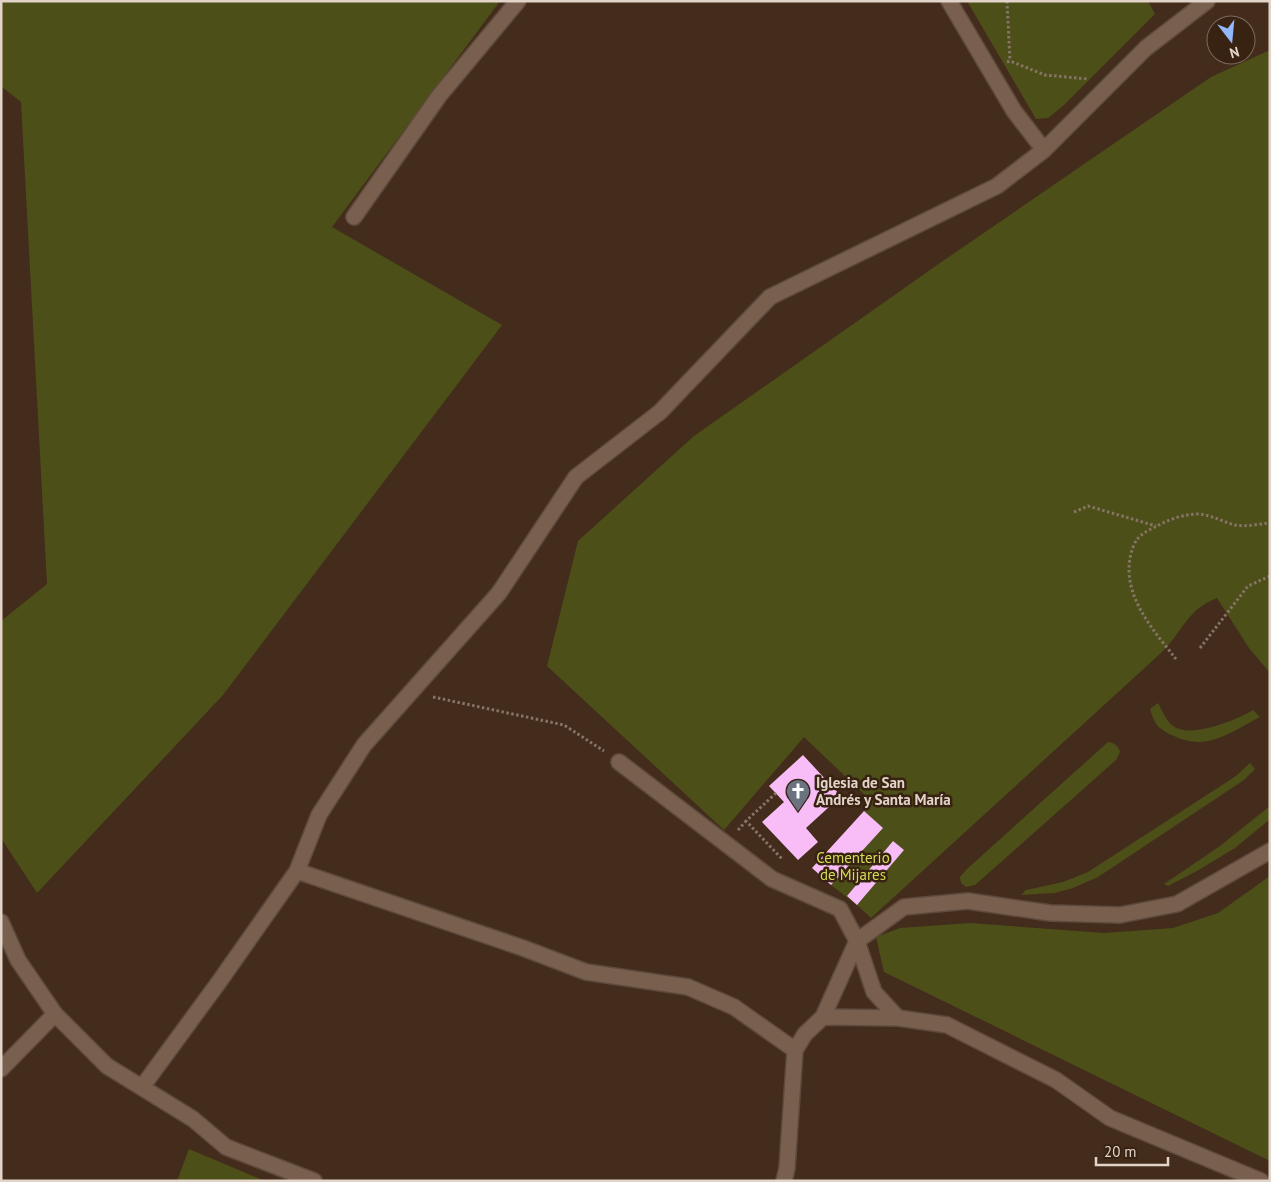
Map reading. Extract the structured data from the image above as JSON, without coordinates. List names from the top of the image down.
{
  "parks": ["Cementerio de Mijares"],
  "places": {
    "church": ["Iglesia de San Andrés y Santa María"]
  },
  "scale_bar": "20 m",
  "north": "bottom"
}
